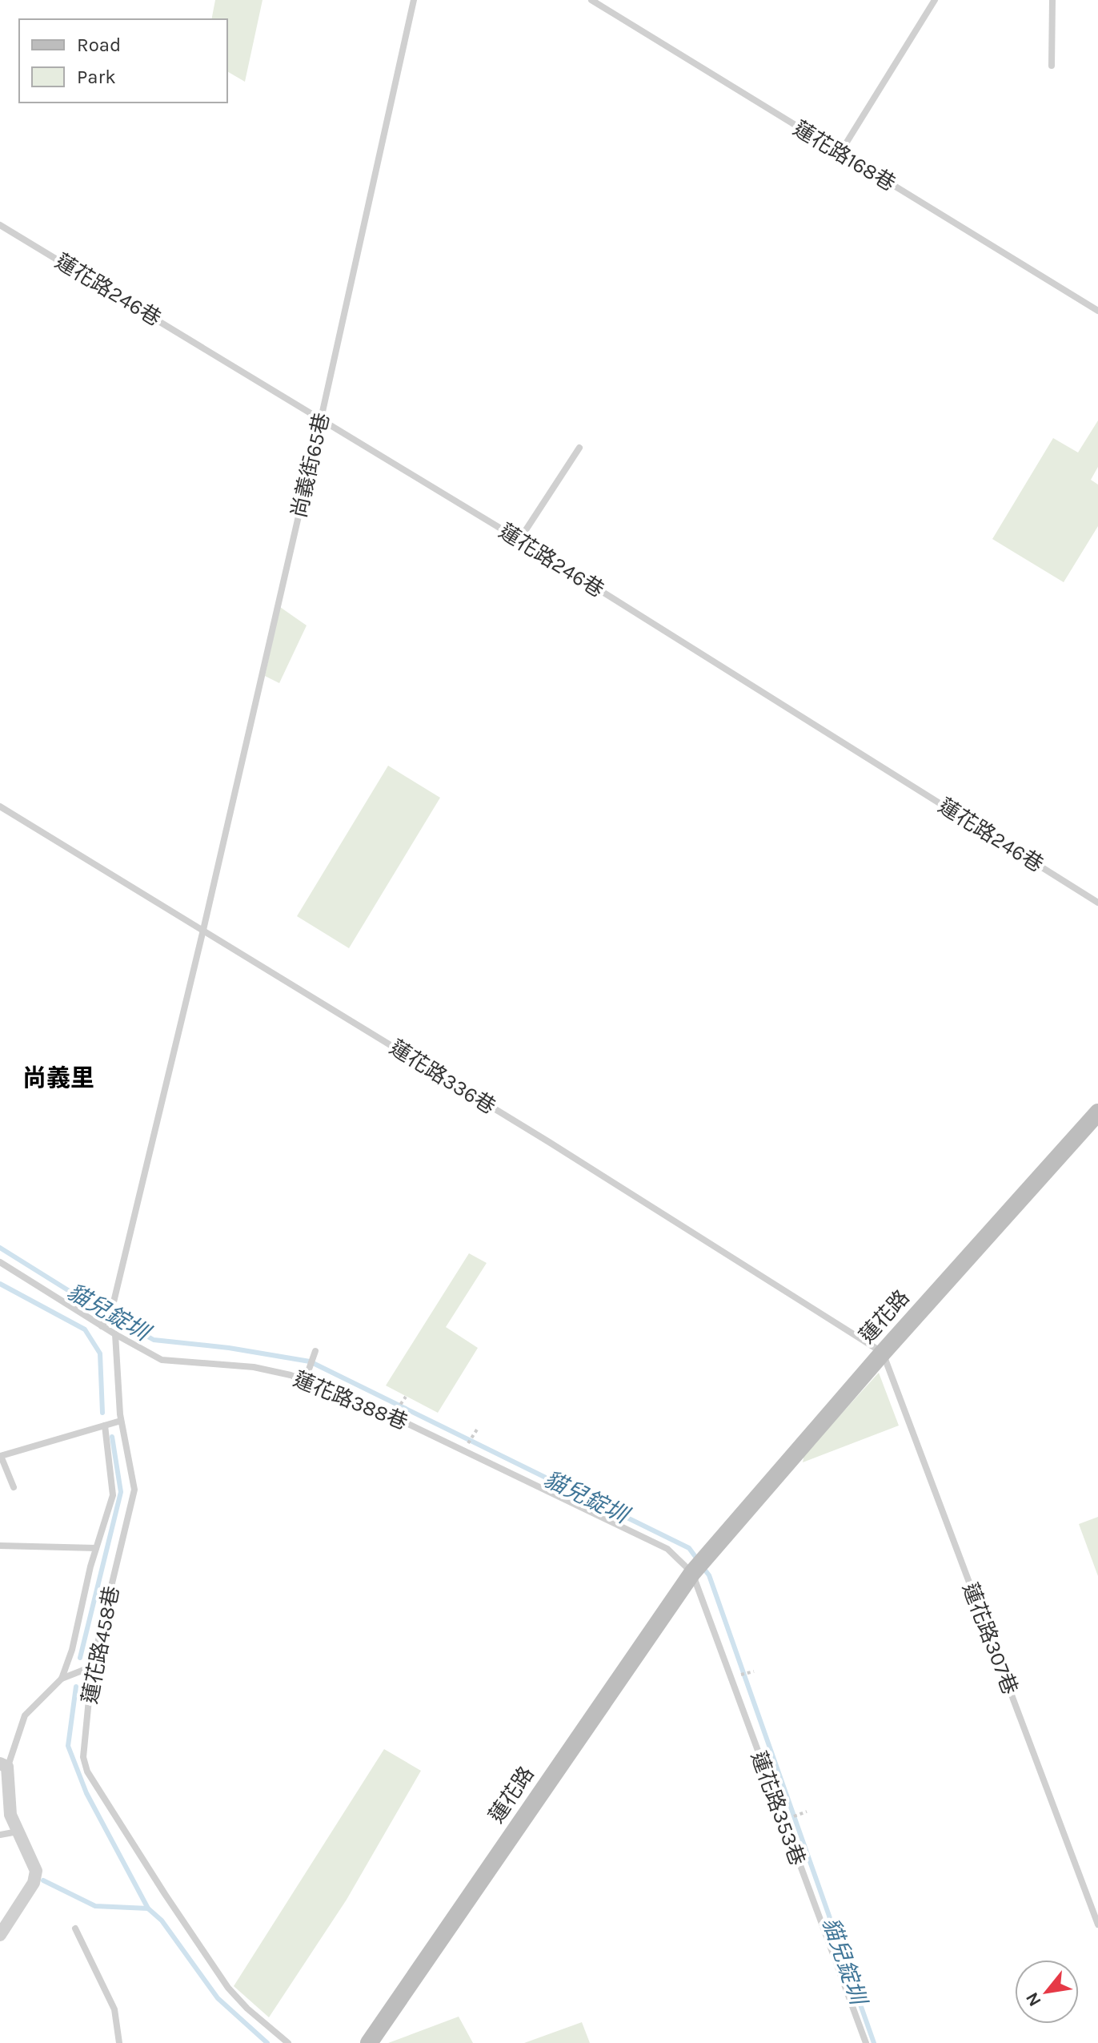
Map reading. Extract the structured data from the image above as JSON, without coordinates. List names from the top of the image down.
{
  "streets": {
    "street": ["蓮花路"],
    "lane": [
      "蓮花路168巷",
      "蓮花路246巷",
      "尚義街65巷",
      "蓮花路336巷",
      "蓮花路388巷",
      "蓮花路307巷",
      "蓮花路458巷",
      "蓮花路353巷"
    ]
  },
  "crossings": [
    ["蓮花路246巷", "尚義街65巷"],
    ["尚義街65巷", "蓮花路336巷"],
    ["尚義街65巷", "蓮花路388巷"],
    ["蓮花路336巷", "蓮花路"],
    ["蓮花路336巷", "蓮花路307巷"],
    ["蓮花路", "蓮花路388巷"],
    ["蓮花路", "蓮花路307巷"],
    ["蓮花路", "蓮花路353巷"],
    ["蓮花路388巷", "蓮花路458巷"],
    ["蓮花路388巷", "蓮花路353巷"]
  ],
  "districts": ["尚義里"],
  "water": ["貓兒錠圳"],
  "legend": ["Road", "Park"],
  "north": "bottom left"
}
